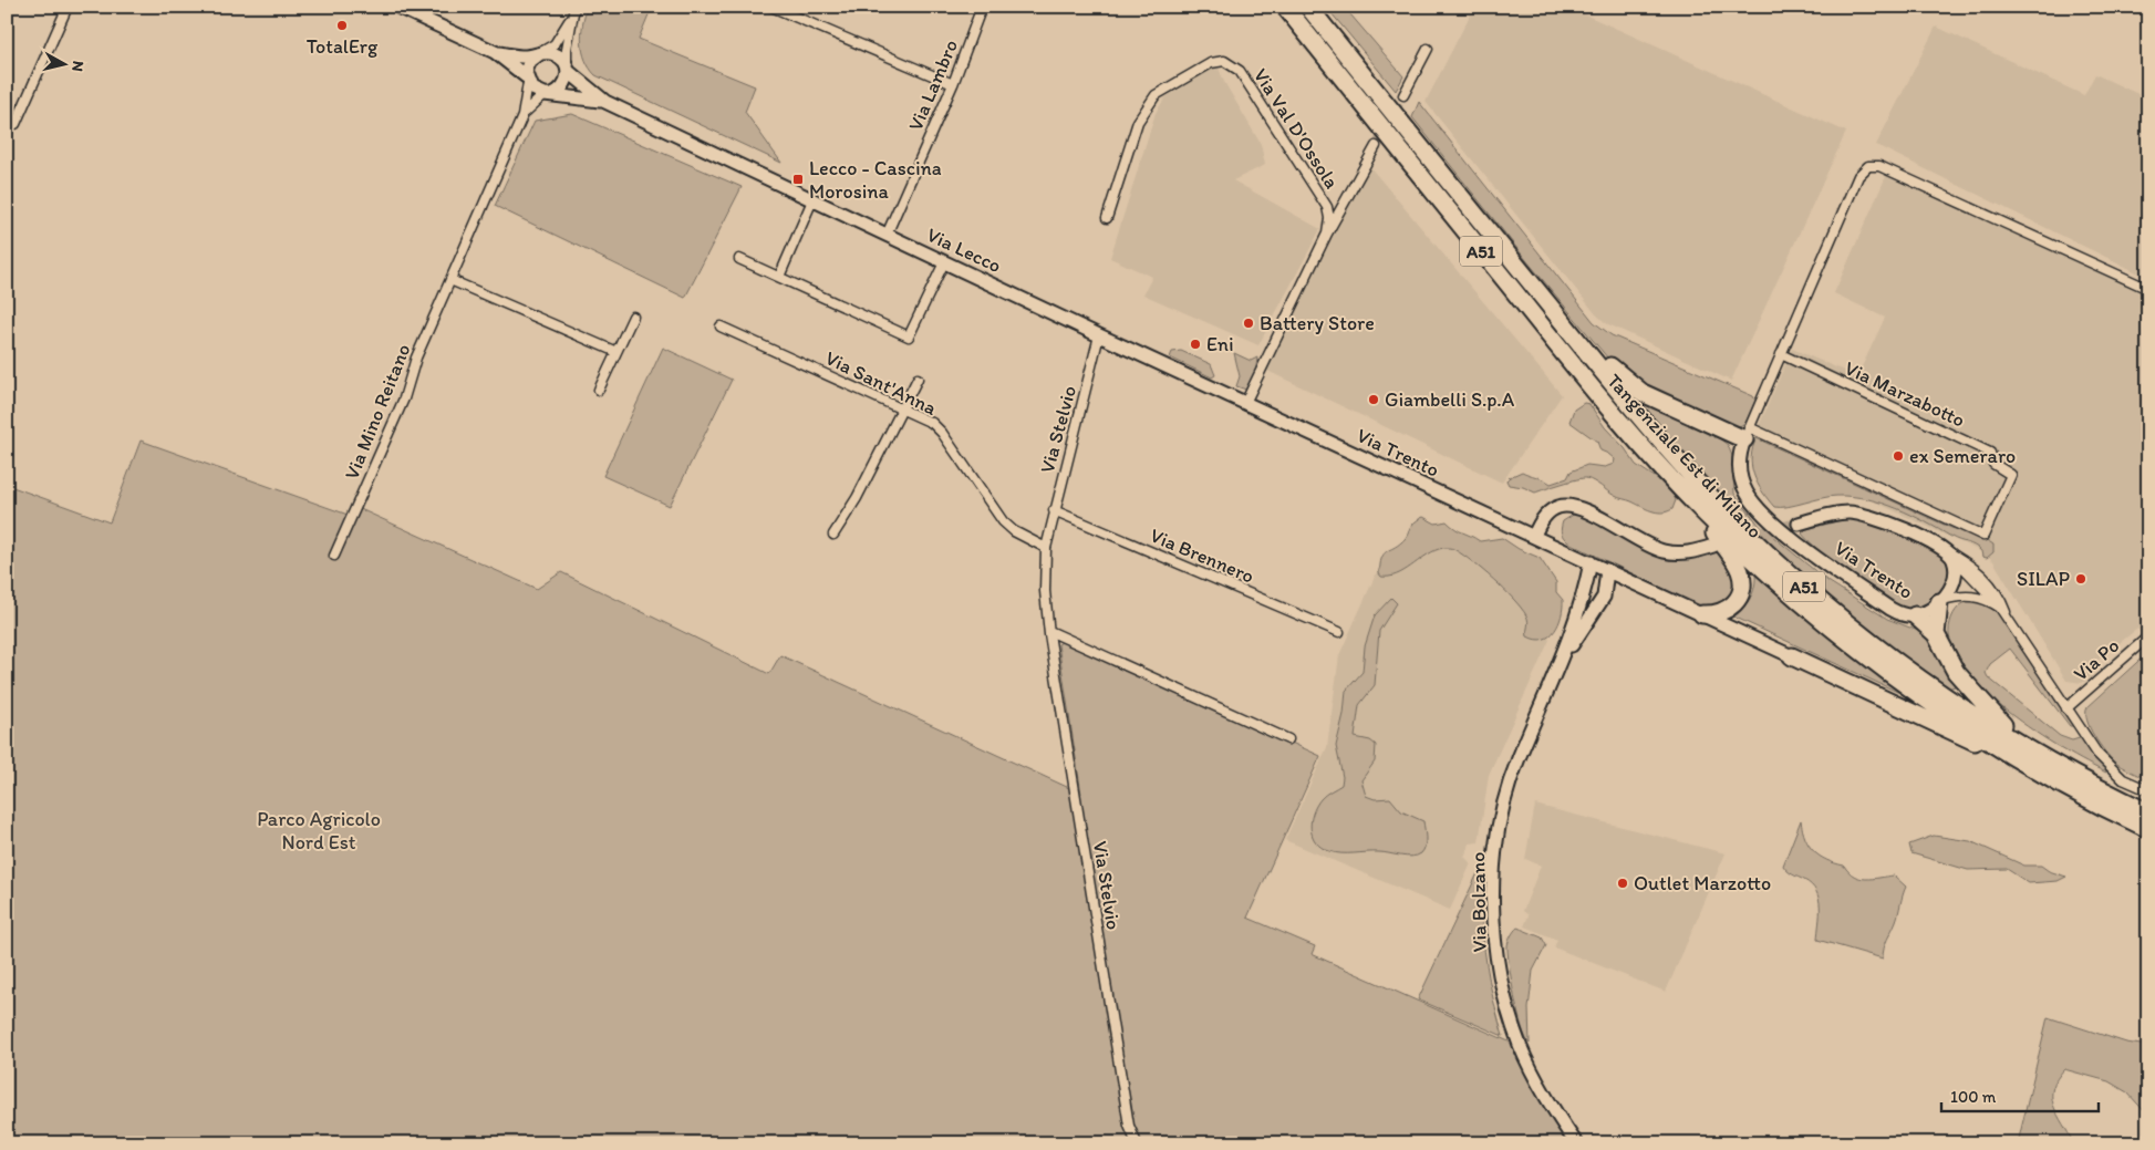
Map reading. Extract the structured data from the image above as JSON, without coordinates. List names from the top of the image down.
{
  "streets": {
    "highway": ["A51", "Tangenziale Est di Milano"],
    "street": [
      "Via Lambro",
      "Via Val D'Ossola",
      "Via Lecco",
      "Via Sant'Anna",
      "Via Marzabotto",
      "Via Mino Reitano",
      "Via Stelvio",
      "Via Trento",
      "Via Brennero",
      "Via Po",
      "Via Bolzano"
    ]
  },
  "crossings": [
    ["Via Lambro", "Via Lecco"],
    ["Via Lecco", "Via Mino Reitano"],
    ["Via Lecco", "Via Stelvio"],
    ["Via Lecco", "Via Trento"],
    ["Via Sant'Anna", "Via Stelvio"],
    ["Via Marzabotto", "Via Trento"],
    ["Via Stelvio", "Via Trento"],
    ["Via Stelvio", "Via Brennero"]
  ],
  "parks": ["Parco Agricolo Nord Est"],
  "places": {
    "other": [
      "TotalErg",
      "Battery Store",
      "Eni",
      "Giambelli S.p.A",
      "ex Semeraro",
      "SILAP",
      "Outlet Marzotto"
    ],
    "transit": ["Lecco - Cascina Morosina"]
  },
  "scale_bar": "100 m",
  "north": "right"
}
